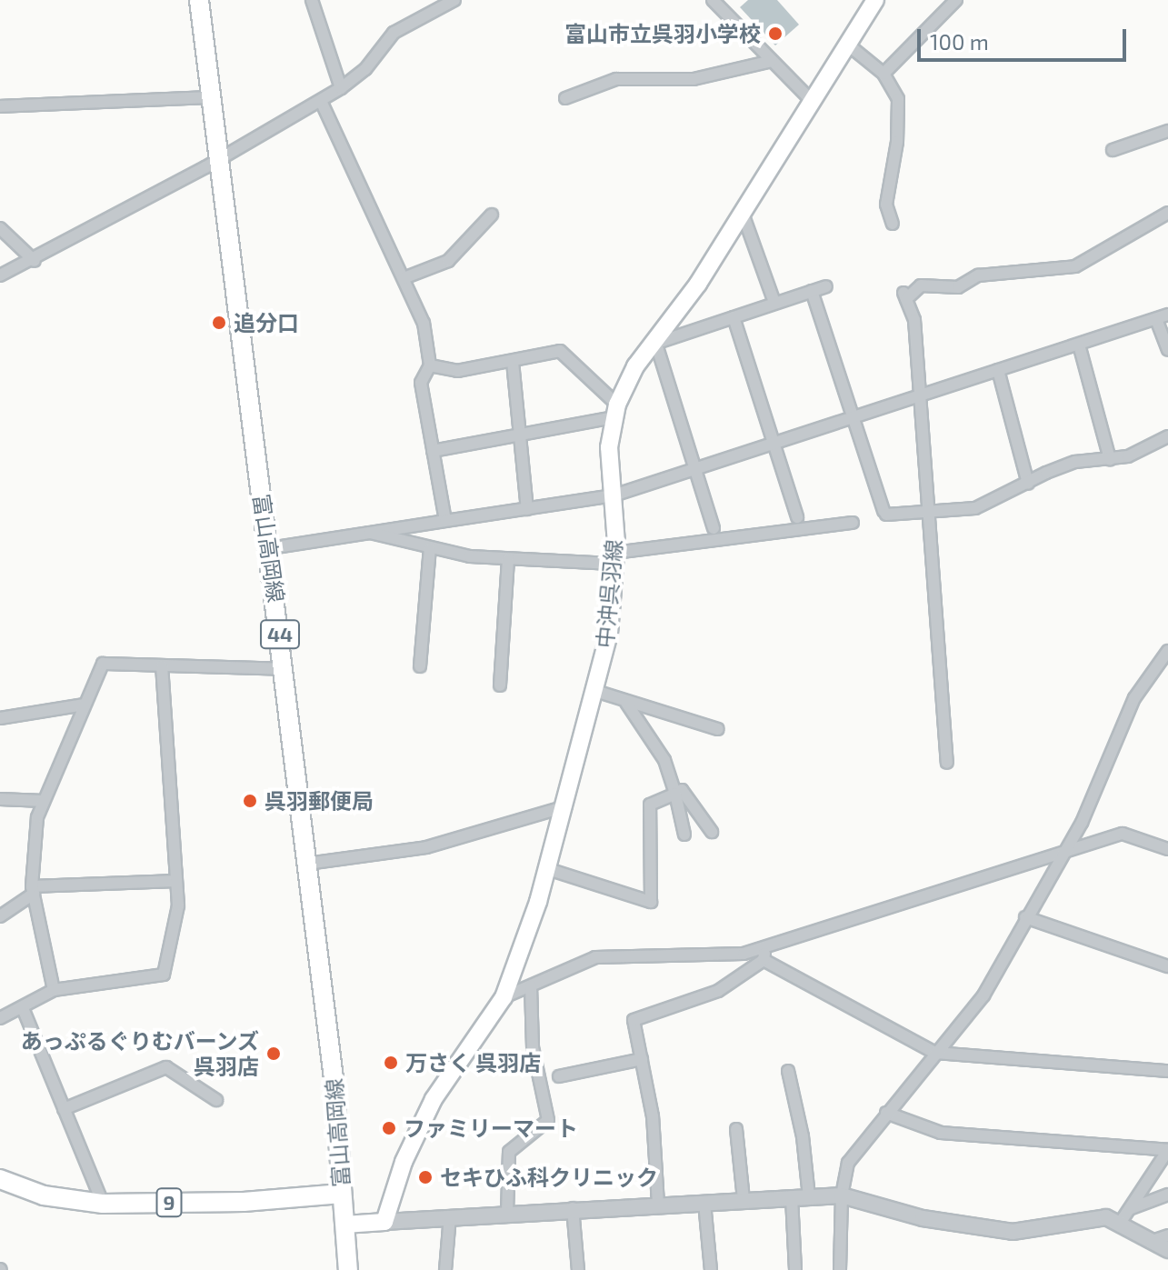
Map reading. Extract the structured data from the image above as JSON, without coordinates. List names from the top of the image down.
{
  "streets": {
    "main road": [
      "富山高岡線",
      "中沖呉羽線",
      "44",
      "9"
    ]
  },
  "crossings": [
    ["富山高岡線", "9"]
  ],
  "places": [
    "富山市立呉羽小学校",
    "追分口",
    "呉羽郵便局",
    "あっぷるぐりむバーンズ 呉羽店",
    "万さく 呉羽店",
    "ファミリーマート",
    "セキひふ科クリニック"
  ],
  "scale_bar": "100 m"
}
